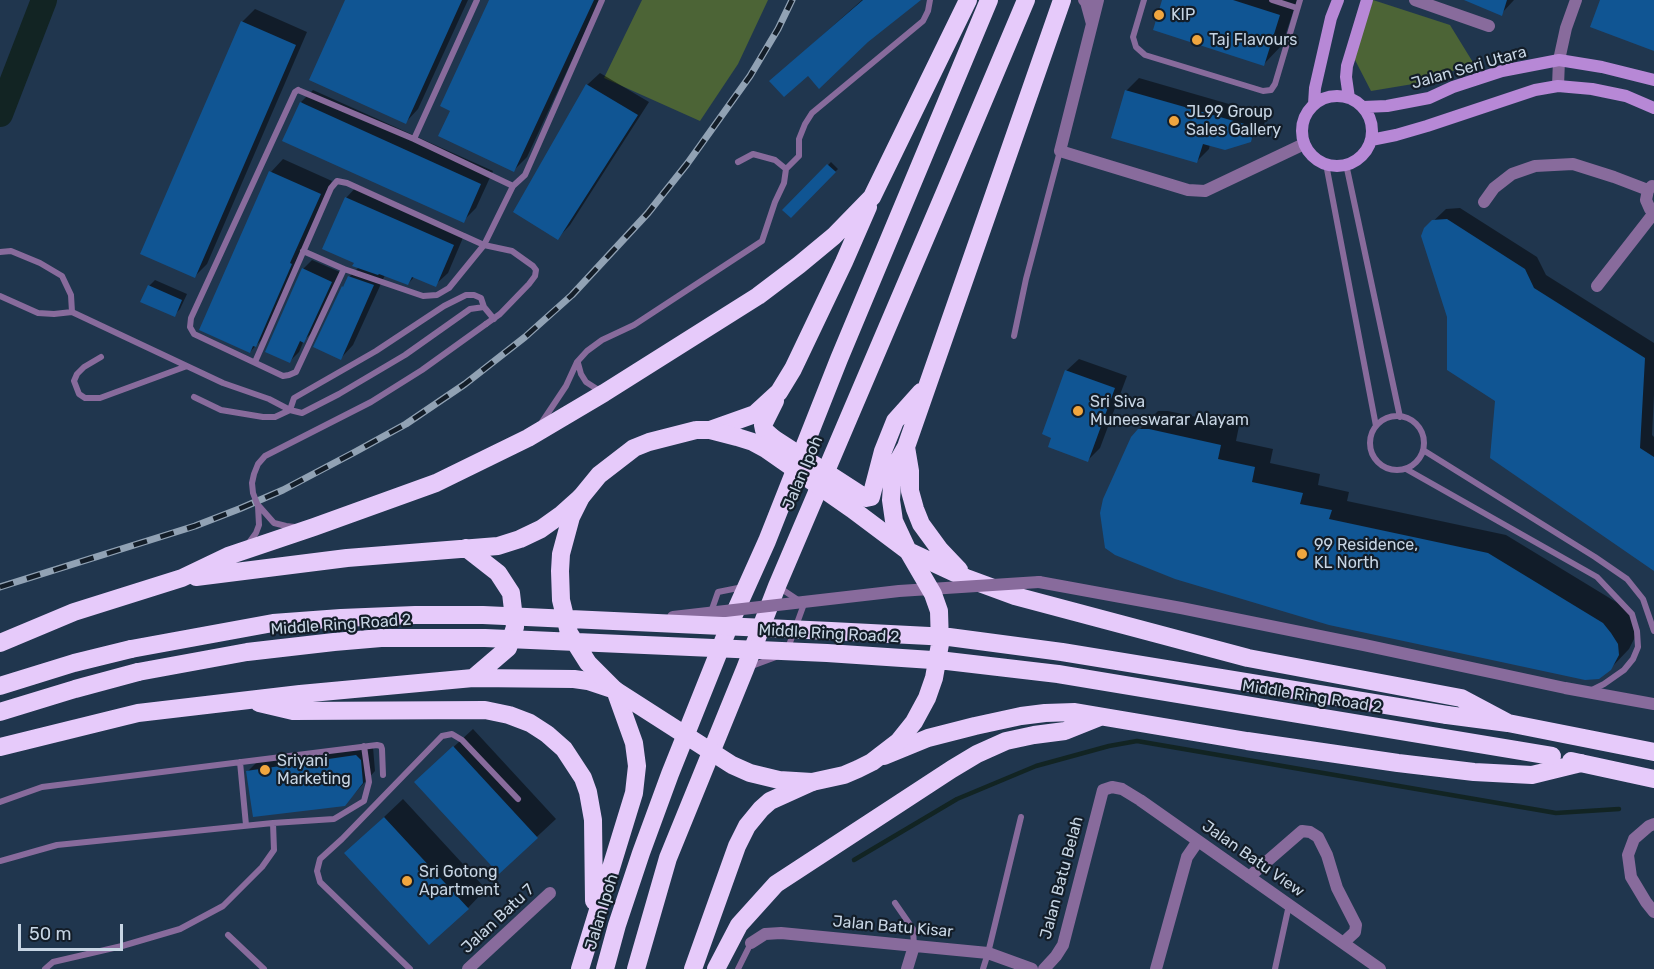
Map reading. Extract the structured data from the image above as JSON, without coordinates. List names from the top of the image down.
{
  "streets": {
    "highway": ["Jalan Ipoh", "Middle Ring Road 2"],
    "street": [
      "Jalan Seri Utara",
      "Jalan Batu View",
      "Jalan Batu Belah",
      "Jalan Batu 7",
      "Jalan Batu Kisar"
    ]
  },
  "crossings": [
    ["Jalan Batu View", "Jalan Batu Belah"]
  ],
  "places": [
    "KIP",
    "Taj Flavours",
    "JL99 Group Sales Gallery",
    "Sri Siva Muneeswarar Alayam",
    "99 Residence, KL North",
    "Sriyani Marketing",
    "Sri Gotong Apartment"
  ],
  "scale_bar": "50 m"
}
